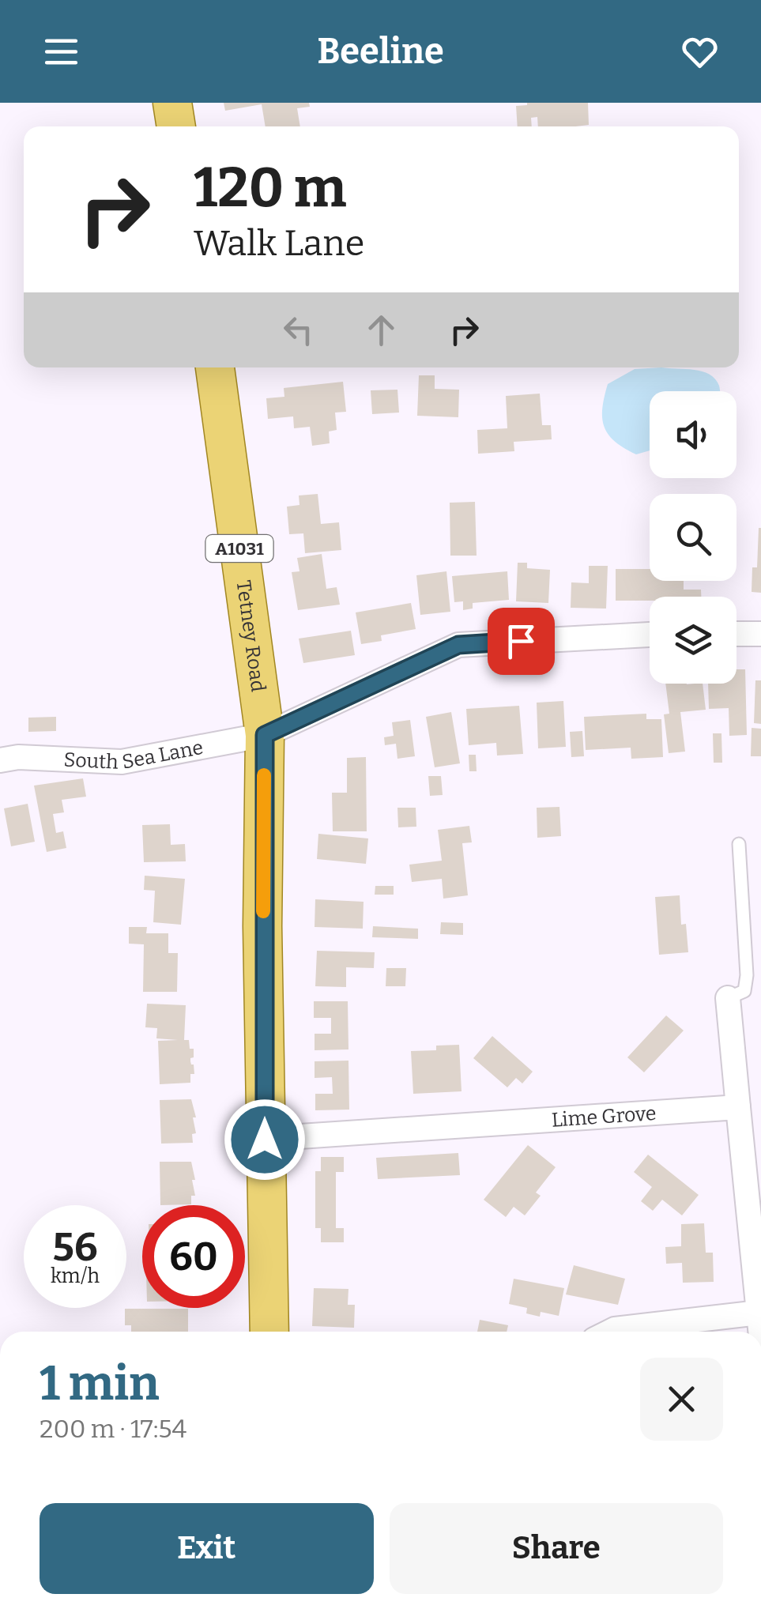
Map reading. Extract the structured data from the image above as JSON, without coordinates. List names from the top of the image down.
{
  "streets": {
    "main road": ["A1031", "Tetney Road"],
    "street": ["South Sea Lane", "Lime Grove"]
  },
  "crossings": [
    ["Tetney Road", "South Sea Lane"],
    ["Tetney Road", "Lime Grove"]
  ],
  "page": {
    "header": "Beeline",
    "turn": ["120 m", "Walk Lane"],
    "speed": "56 km/h",
    "limit": "60",
    "heading": ["1 min", "200 m · 17:54"],
    "buttons": ["Exit", "Share"]
  }
}
